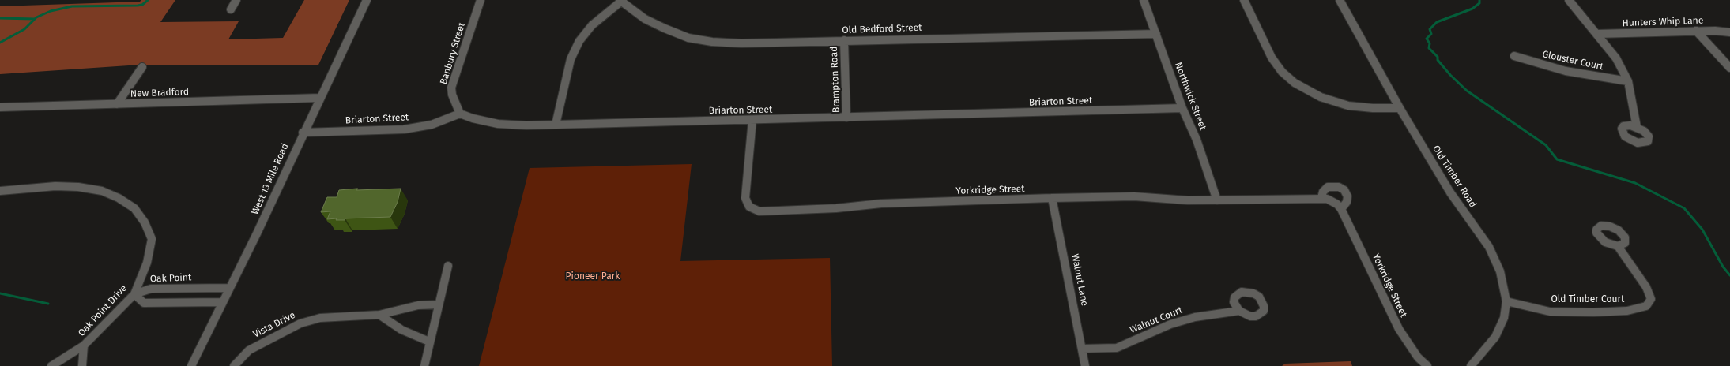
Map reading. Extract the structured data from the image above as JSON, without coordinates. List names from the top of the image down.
{
  "streets": {
    "street": [
      "Hunters Whip Lane",
      "Old Bedford Street",
      "Banbury Street",
      "Glouster Court",
      "Brampton Road",
      "New Bradford",
      "Northwick Street",
      "Briarton Street",
      "Old Timber Road",
      "West 13 Mile Road",
      "Yorkridge Street",
      "Oak Point",
      "Walnut Lane",
      "Old Timber Court",
      "Oak Point Drive",
      "Walnut Court",
      "Vista Drive"
    ]
  },
  "crossings": [
    ["Old Bedford Street", "Brampton Road"],
    ["Old Bedford Street", "Northwick Street"],
    ["Banbury Street", "Briarton Street"],
    ["Brampton Road", "Briarton Street"],
    ["New Bradford", "West 13 Mile Road"],
    ["Northwick Street", "Briarton Street"],
    ["Northwick Street", "Yorkridge Street"],
    ["Briarton Street", "West 13 Mile Road"],
    ["Briarton Street", "Yorkridge Street"],
    ["Old Timber Road", "Old Timber Court"],
    ["West 13 Mile Road", "Oak Point"],
    ["Yorkridge Street", "Walnut Lane"],
    ["Oak Point", "Oak Point Drive"],
    ["Walnut Lane", "Walnut Court"]
  ],
  "parks": ["Pioneer Park"]
}
